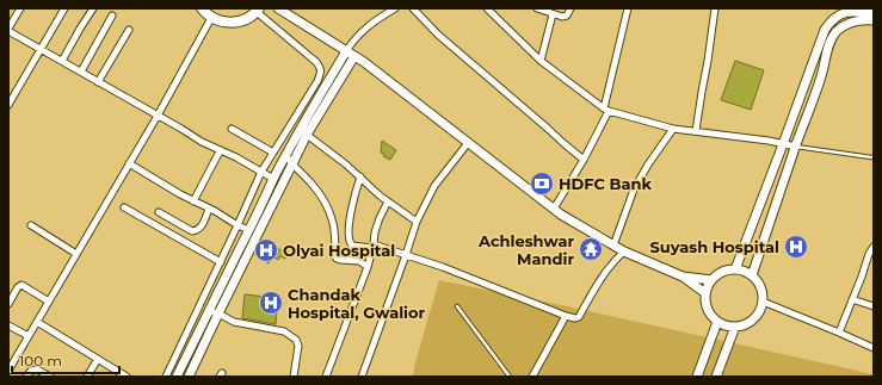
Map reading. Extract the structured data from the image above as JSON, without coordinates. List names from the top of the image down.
{
  "places": {
    "bank": ["HDFC Bank"],
    "hospital": ["Suyash Hospital", "Olyai Hospital", "Chandak Hospital, Gwalior"],
    "temple": ["Achleshwar Mandir"]
  },
  "scale_bar": "100 m"
}
